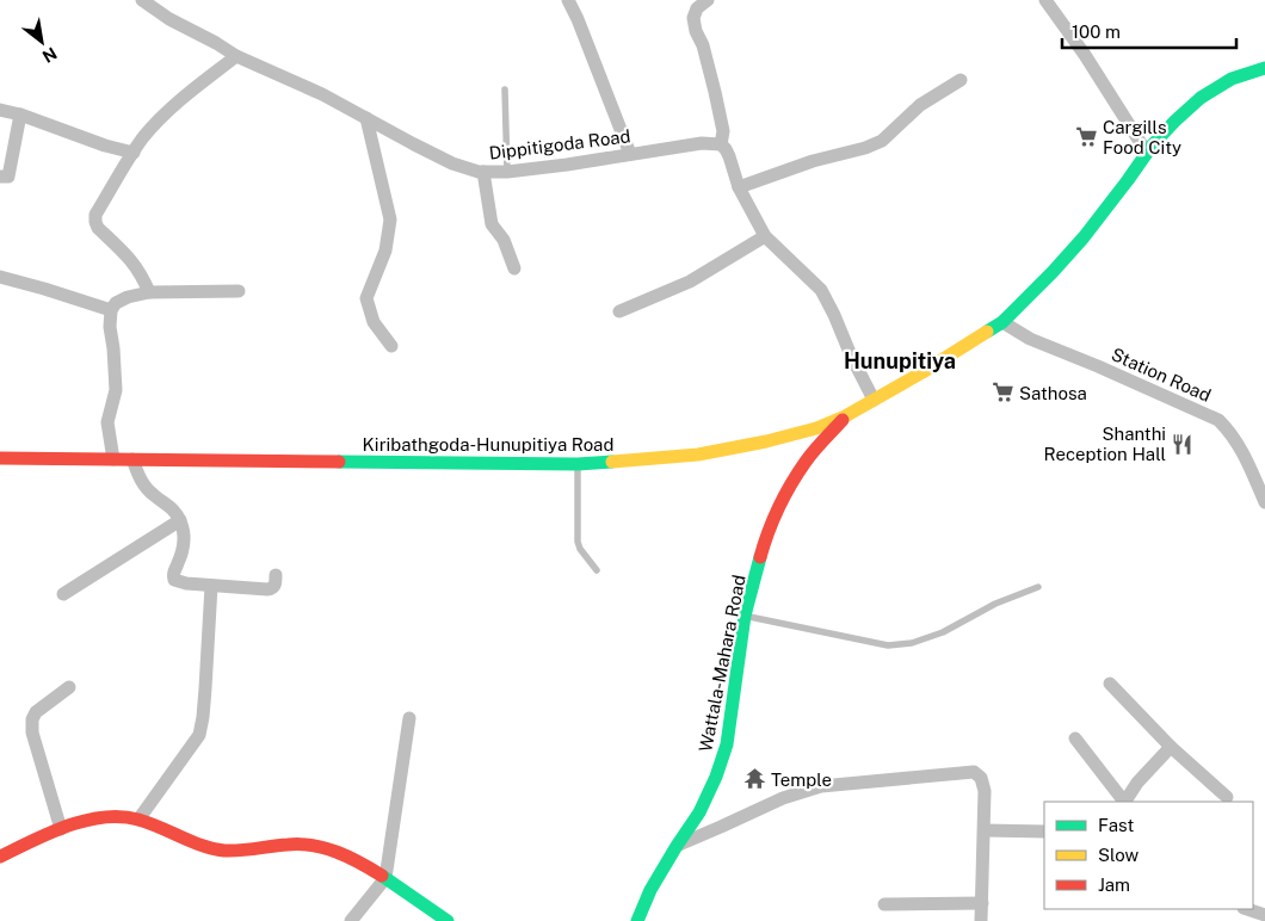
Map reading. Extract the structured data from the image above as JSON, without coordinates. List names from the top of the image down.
{
  "streets": {
    "main road": ["Kiribathgoda-Hunupitiya Road", "Wattala-Mahara Road"],
    "street": ["Dippitigoda Road", "Station Road"]
  },
  "crossings": [
    ["Station Road", "Kiribathgoda-Hunupitiya Road"],
    ["Kiribathgoda-Hunupitiya Road", "Wattala-Mahara Road"]
  ],
  "districts": ["Hunupitiya"],
  "places": {
    "supermarket": ["Cargills Food City", "Sathosa"],
    "restaurant": ["Shanthi Reception Hall"],
    "temple": ["Temple"]
  },
  "legend": ["Fast", "Slow", "Jam"],
  "scale_bar": "100 m",
  "north": "bottom right"
}
